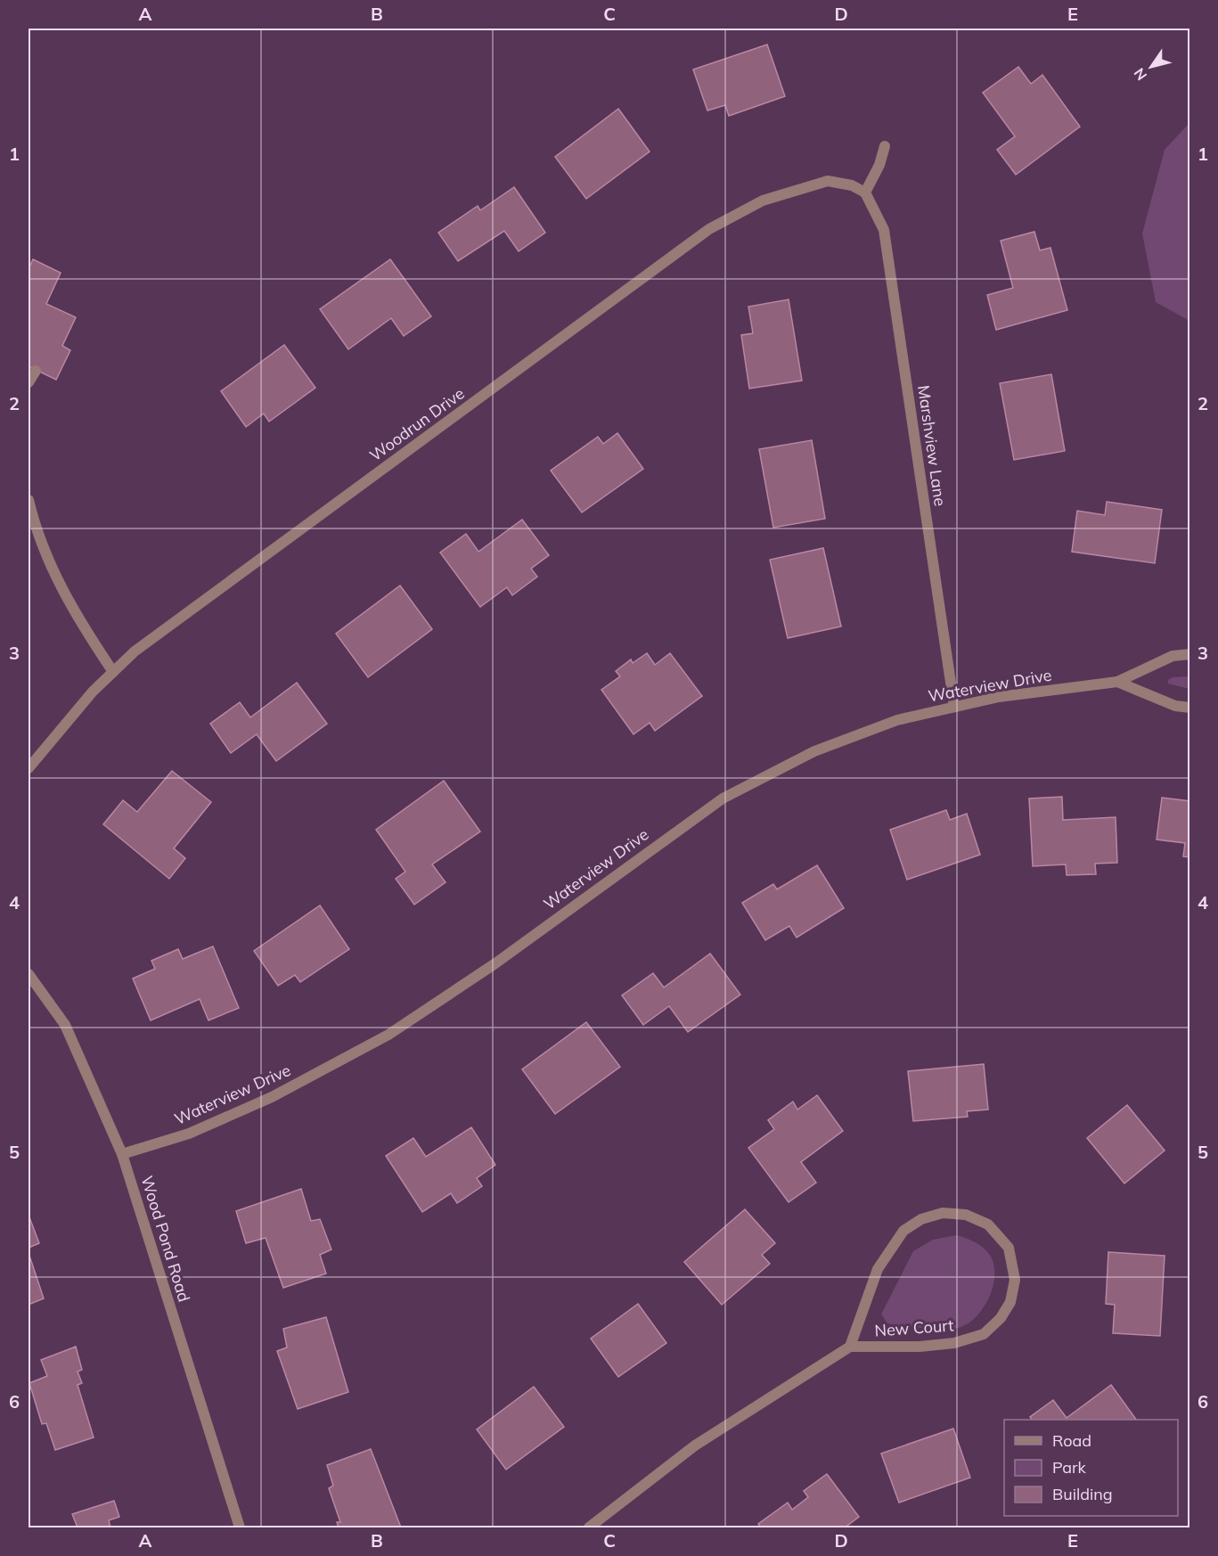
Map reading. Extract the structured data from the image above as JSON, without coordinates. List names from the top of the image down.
{
  "streets": {
    "street": [
      "Woodrun Drive",
      "Marshview Lane",
      "Waterview Drive",
      "Wood Pond Road",
      "New Court"
    ]
  },
  "crossings": [
    ["Woodrun Drive", "Marshview Lane"],
    ["Marshview Lane", "Waterview Drive"],
    ["Waterview Drive", "Wood Pond Road"]
  ],
  "legend": ["Road", "Park", "Building"],
  "north": "bottom left",
  "grid": {
    "columns": [
      "A",
      "B",
      "C",
      "D",
      "E"
    ],
    "rows": [
      "1",
      "2",
      "3",
      "4",
      "5",
      "6"
    ]
  }
}
